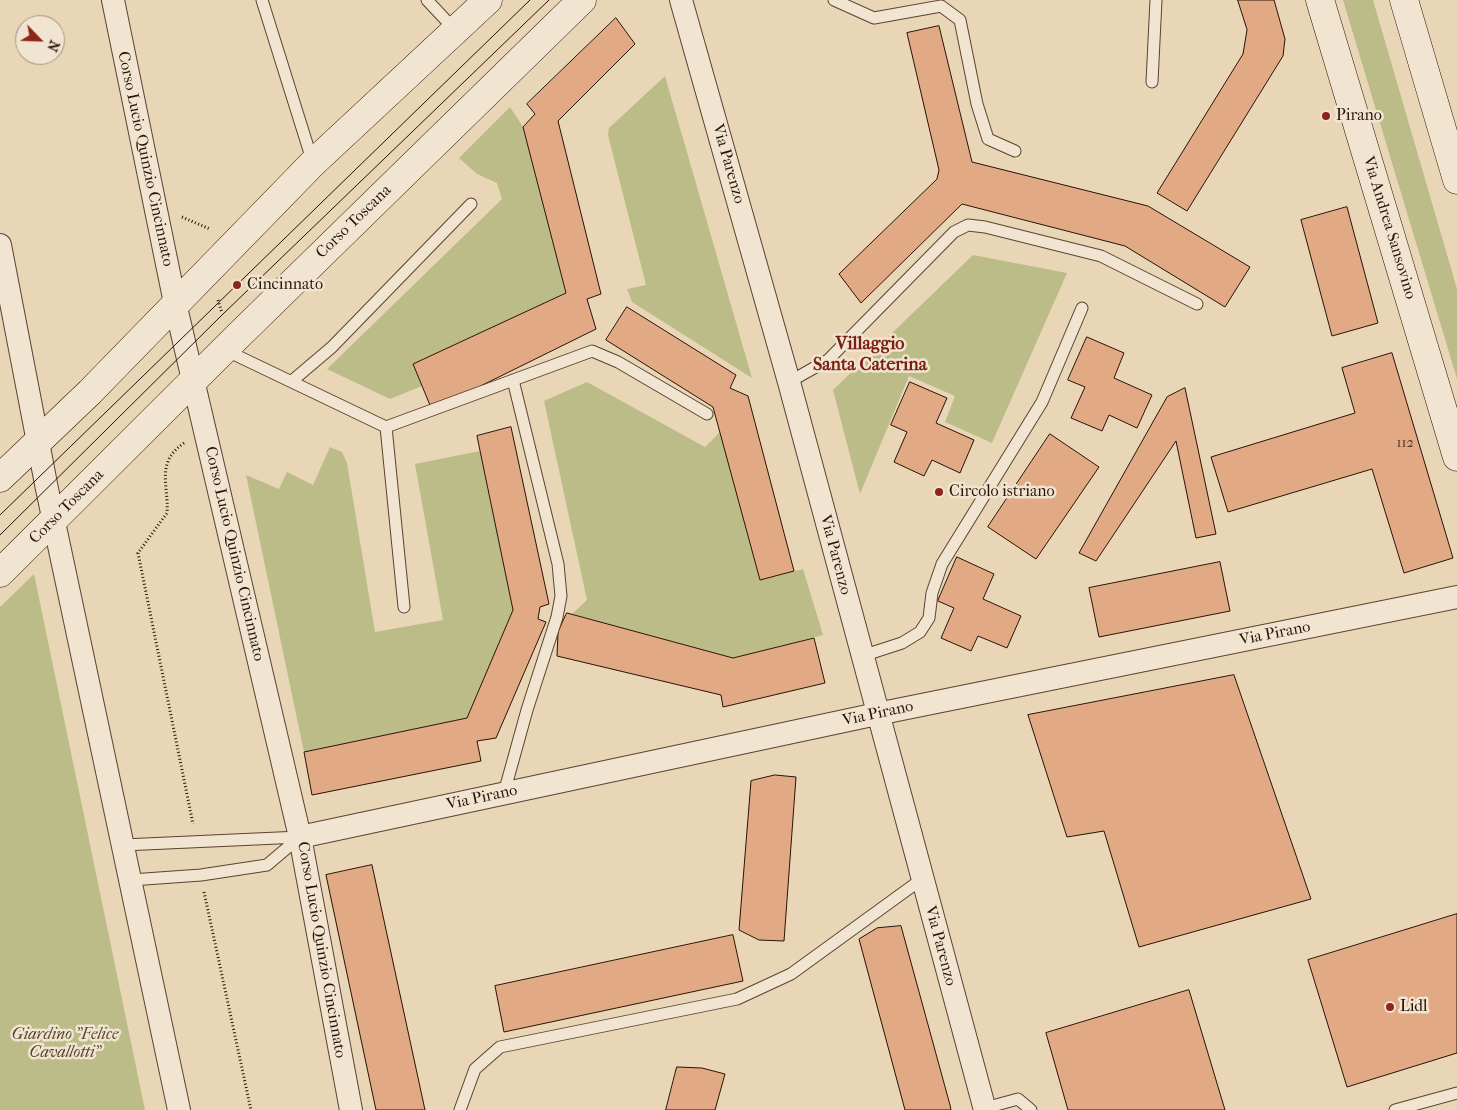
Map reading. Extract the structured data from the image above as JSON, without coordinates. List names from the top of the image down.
{
  "streets": {
    "street": [
      "Corso Lucio Quinzio Cincinnato",
      "Via Parenzo",
      "Corso Toscana",
      "Via Andrea Sansovino",
      "Via Pirano"
    ]
  },
  "crossings": [
    ["Corso Lucio Quinzio Cincinnato", "Corso Toscana"],
    ["Corso Lucio Quinzio Cincinnato", "Via Pirano"],
    ["Via Parenzo", "Via Pirano"]
  ],
  "districts": ["Villaggio Santa Caterina"],
  "parks": ["Giardino \"Felice Cavallotti\""],
  "places": [
    "Pirano",
    "Cincinnato",
    "Circolo istriano",
    "Lidl"
  ],
  "house_numbers": ["112"],
  "north": "bottom right"
}
